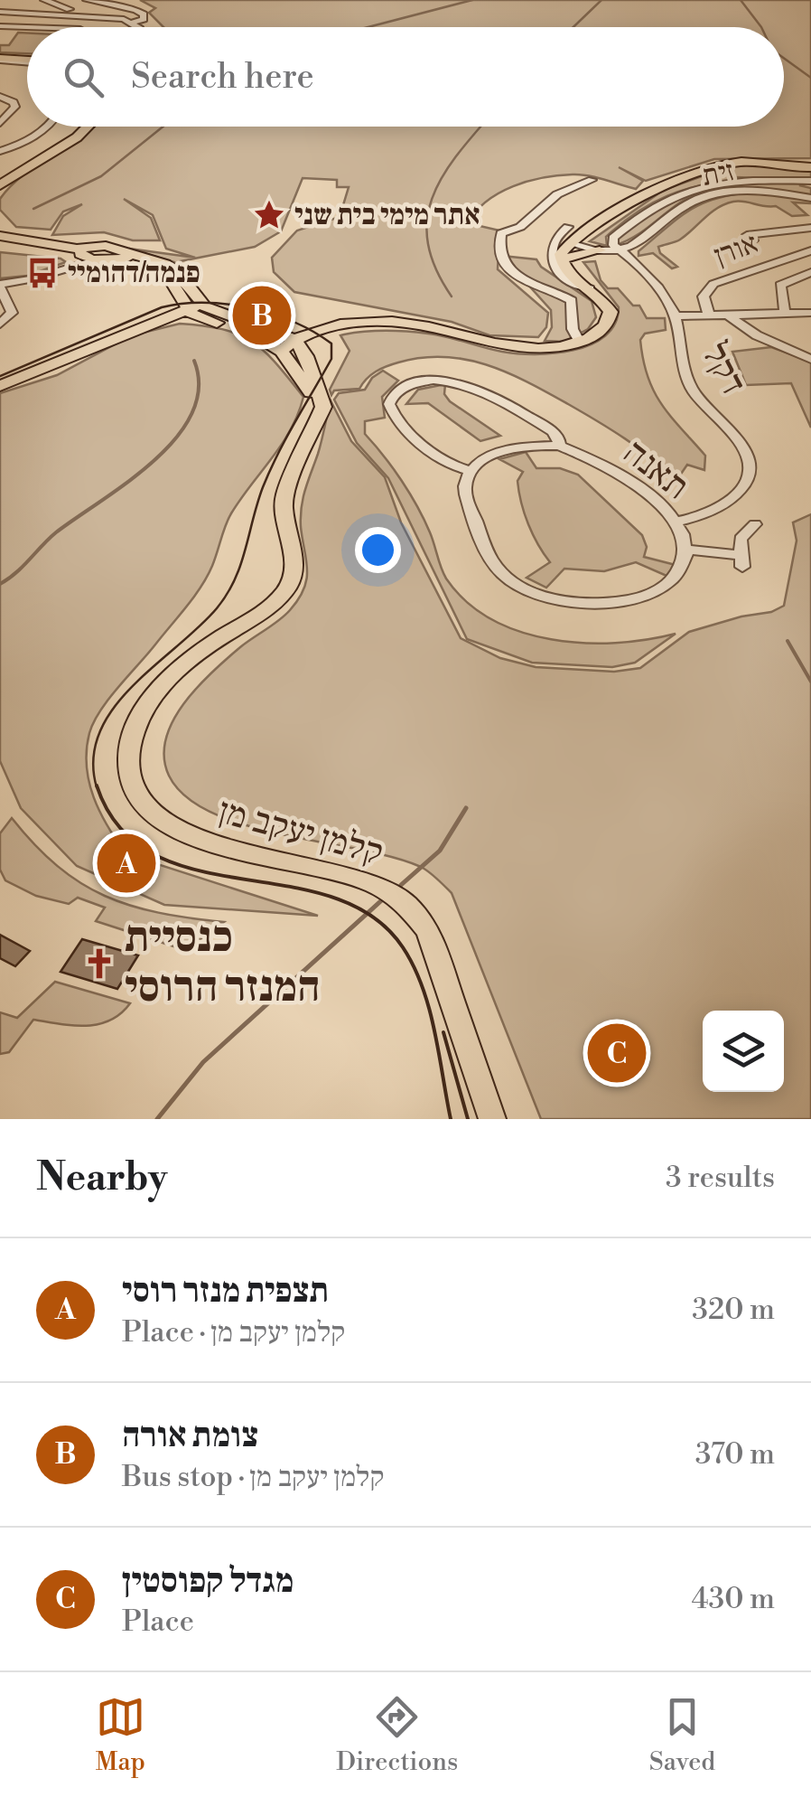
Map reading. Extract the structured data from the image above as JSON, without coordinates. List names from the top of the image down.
{
  "streets": {
    "main road": ["קלמן יעקב מן"],
    "street": [
      "זית",
      "אורן",
      "דקל",
      "תאנה"
    ]
  },
  "crossings": [
    ["זית", "דקל"],
    ["דקל", "תאנה"]
  ],
  "places": {
    "place": ["אתר מימי בית שני"],
    "bus stop": ["פנמה/דהומיי"],
    "church": ["כנסיית המנזר הרוסי"]
  },
  "page": {
    "search": "Search here",
    "pins": ["B", "A", "C"],
    "heading": ["Nearby", "3 results"],
    "list": [
      {
        "mark": "A",
        "name": "תצפית מנזר רוסי",
        "note": "Place · קלמן יעקב מן",
        "value": "320 m"
      },
      {
        "mark": "B",
        "name": "צומת אורה",
        "note": "Bus stop · קלמן יעקב מן",
        "value": "370 m"
      },
      {
        "mark": "C",
        "name": "מגדל קפוסטין",
        "note": "Place",
        "value": "430 m"
      }
    ],
    "nav": ["Map", "Directions", "Saved"]
  }
}
